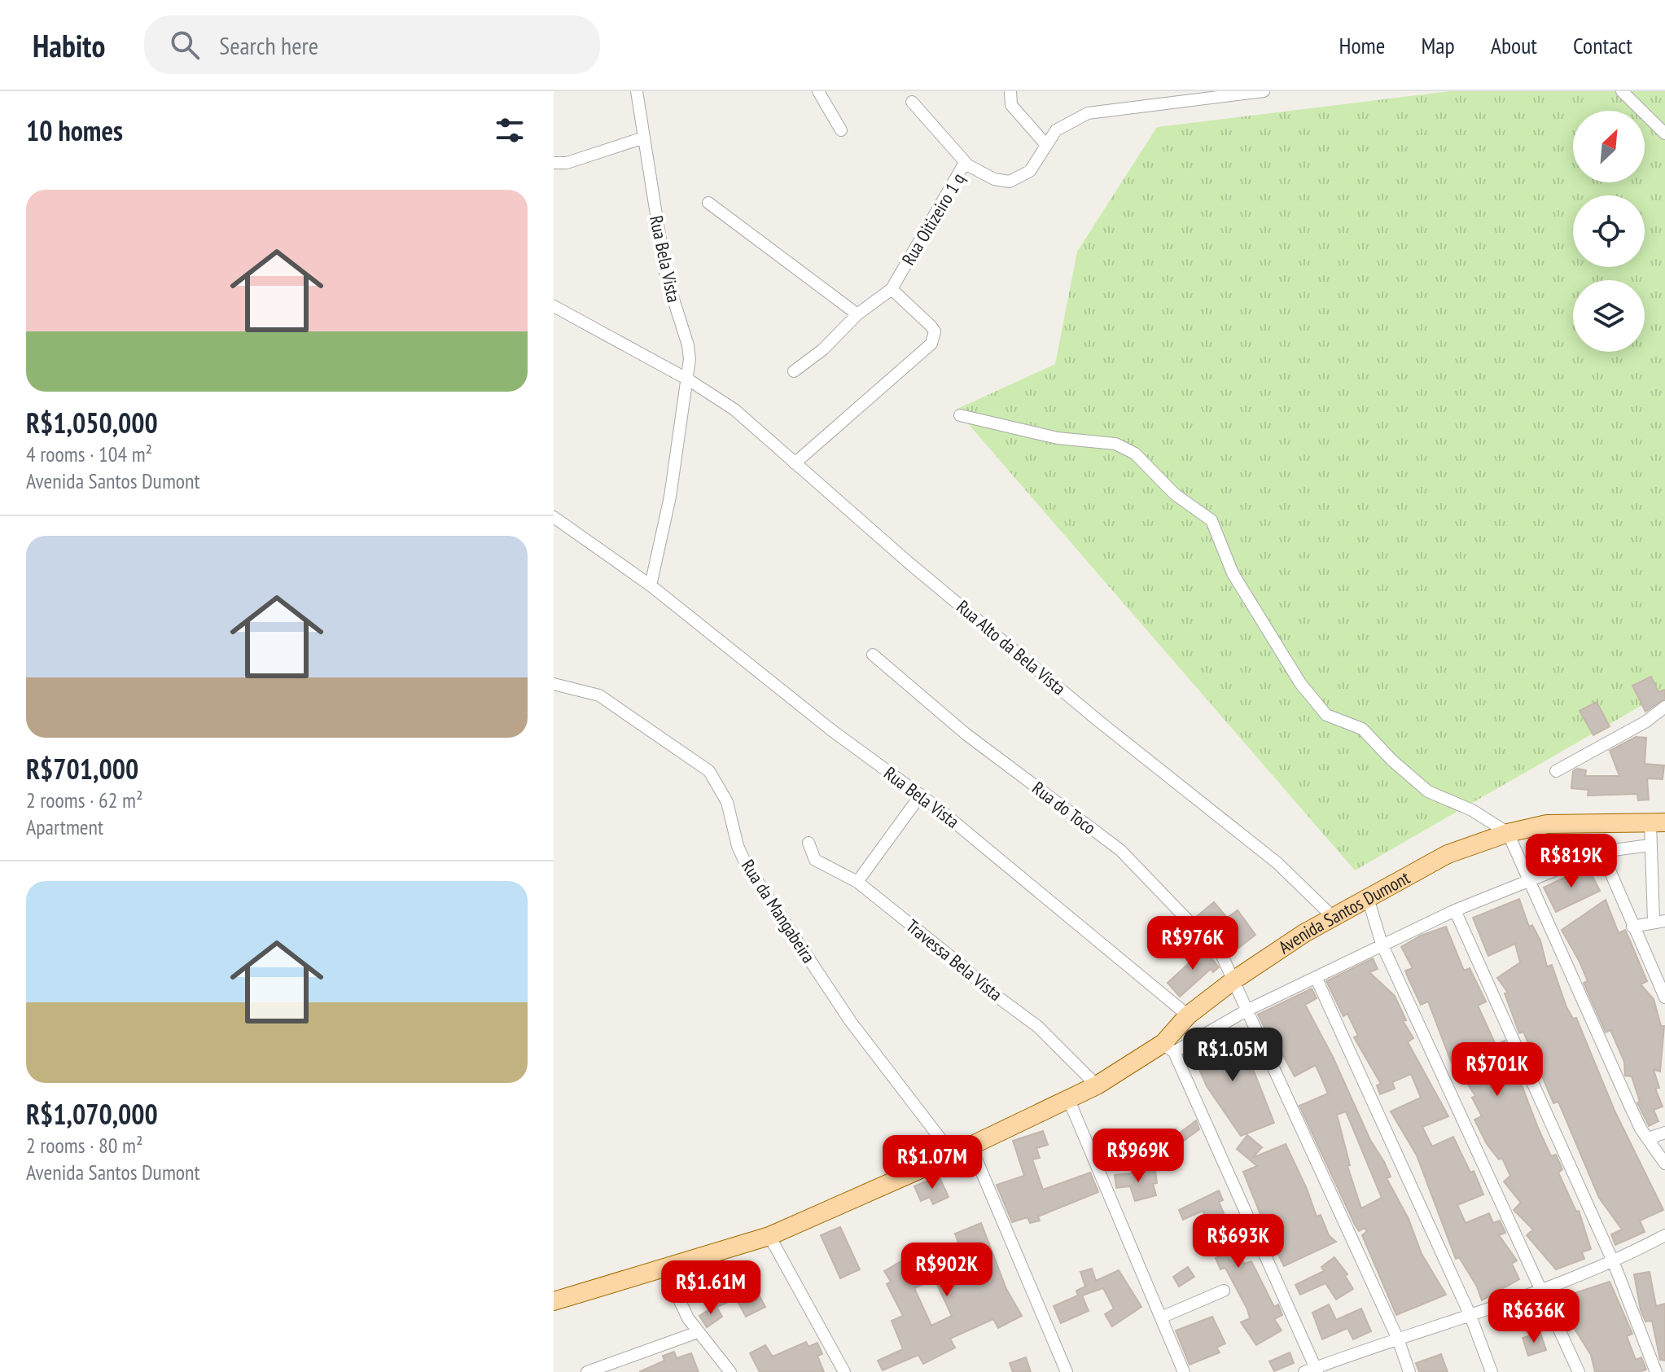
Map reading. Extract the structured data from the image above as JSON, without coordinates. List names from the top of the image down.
{
  "streets": {
    "main road": ["Avenida Santos Dumont"],
    "street": [
      "Rua Oitizeiro 1 q",
      "Rua Bela Vista",
      "Rua Alto da Bela Vista",
      "Rua do Toco",
      "Rua da Mangabeira",
      "Travessa Bela Vista"
    ]
  },
  "crossings": [
    ["Rua Bela Vista", "Rua Alto da Bela Vista"],
    ["Rua Bela Vista", "Avenida Santos Dumont"],
    ["Rua Alto da Bela Vista", "Avenida Santos Dumont"],
    ["Rua do Toco", "Avenida Santos Dumont"],
    ["Rua da Mangabeira", "Avenida Santos Dumont"],
    ["Avenida Santos Dumont", "Travessa Bela Vista"]
  ],
  "north": "top right",
  "page": {
    "header": "Habito",
    "search": "Search here",
    "nav": [
      "Home",
      "Map",
      "About",
      "Contact"
    ],
    "heading": "10 homes",
    "list": [
      {
        "name": "R$1,050,000",
        "note": "4 rooms · 104 m² · Avenida Santos Dumont"
      },
      {
        "name": "R$701,000",
        "note": "2 rooms · 62 m² · Apartment"
      },
      {
        "name": "R$1,070,000",
        "note": "2 rooms · 80 m² · Avenida Santos Dumont"
      }
    ],
    "price": [
      "R$819K",
      "R$976K",
      "R$1.05M",
      "R$701K",
      "R$969K",
      "R$1.07M",
      "R$693K",
      "R$902K",
      "R$1.61M",
      "R$636K"
    ]
  }
}
